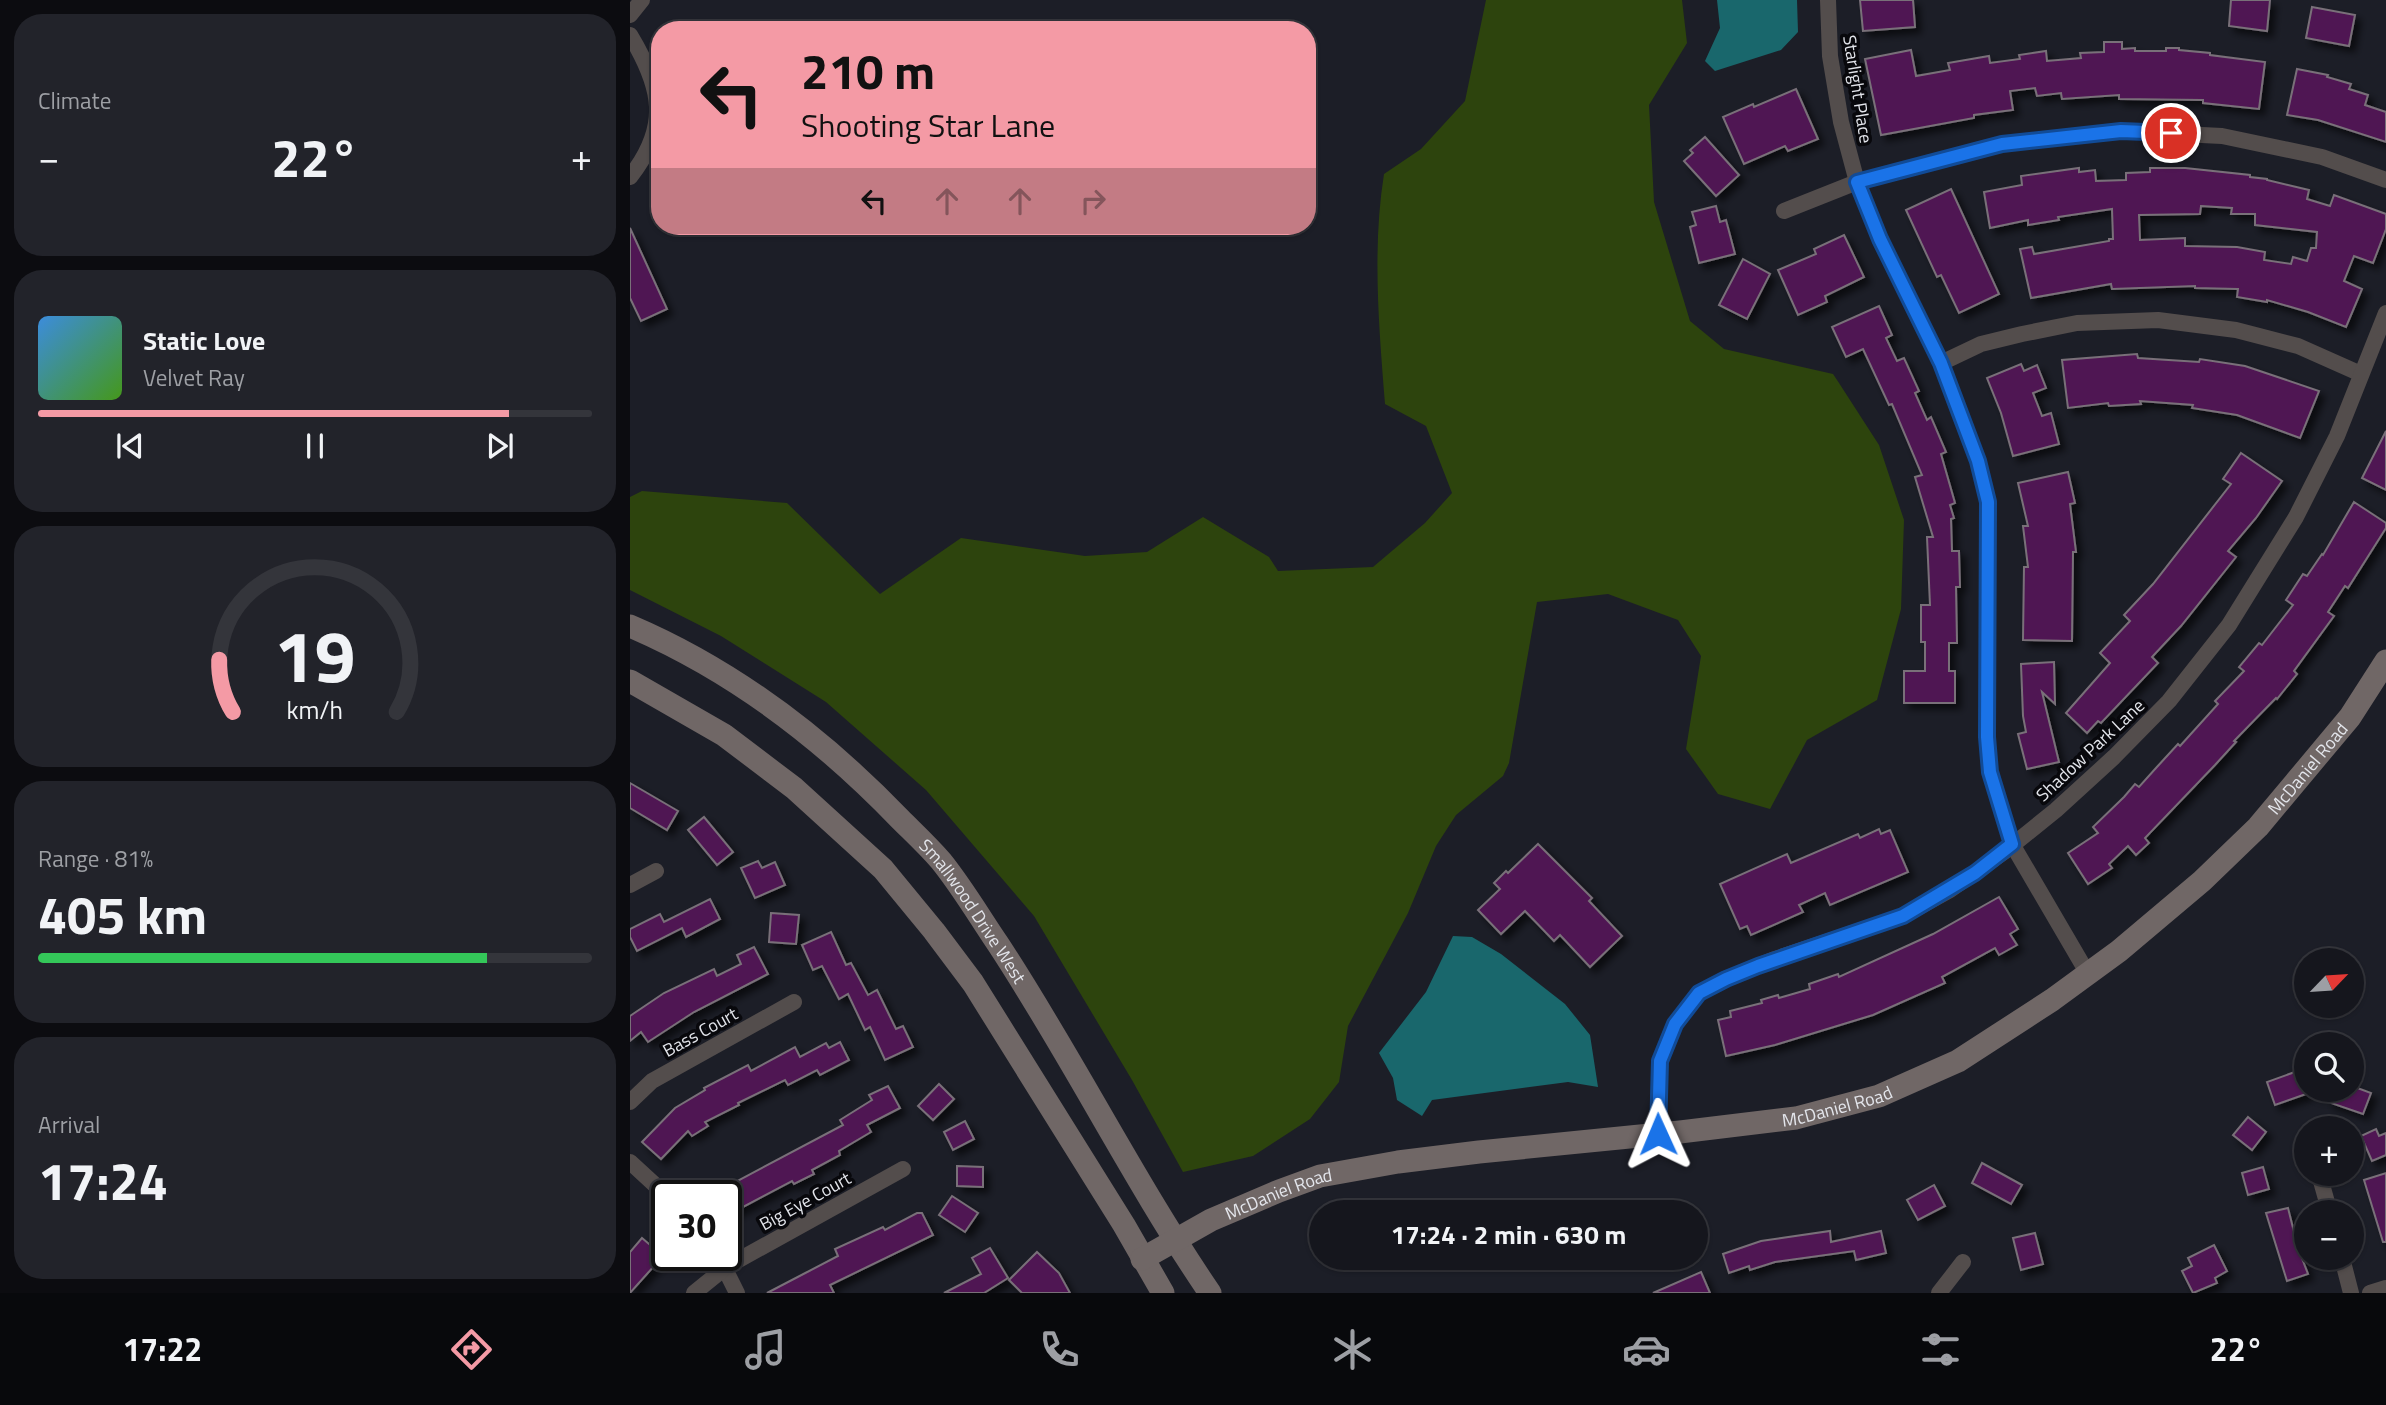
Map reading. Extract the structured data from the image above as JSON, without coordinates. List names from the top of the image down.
{
  "streets": {
    "street": [
      "Starlight Place",
      "Shadow Park Lane",
      "McDaniel Road",
      "Smallwood Drive West",
      "Bass Court",
      "Big Eye Court"
    ]
  },
  "crossings": [
    ["Starlight Place", "Shadow Park Lane"],
    ["Starlight Place", "McDaniel Road"],
    ["Shadow Park Lane", "McDaniel Road"],
    ["McDaniel Road", "Smallwood Drive West"]
  ],
  "north": "top right",
  "page": {
    "tile": [
      "Climate",
      ["Range · 81%", "405 km"],
      ["Arrival", "17:24"]
    ],
    "turn": ["210 m", "Shooting Star Lane"],
    "heat": ["−", "22°", "+"],
    "song": ["Static Love", "Velvet Ray"],
    "map_buttons": ["+", "−"],
    "limit": "30",
    "trip": "17:24 · 2 min · 630 m",
    "tabs": ["17:22", "22°"],
    "gauge": ["19", "km/h"]
  }
}
